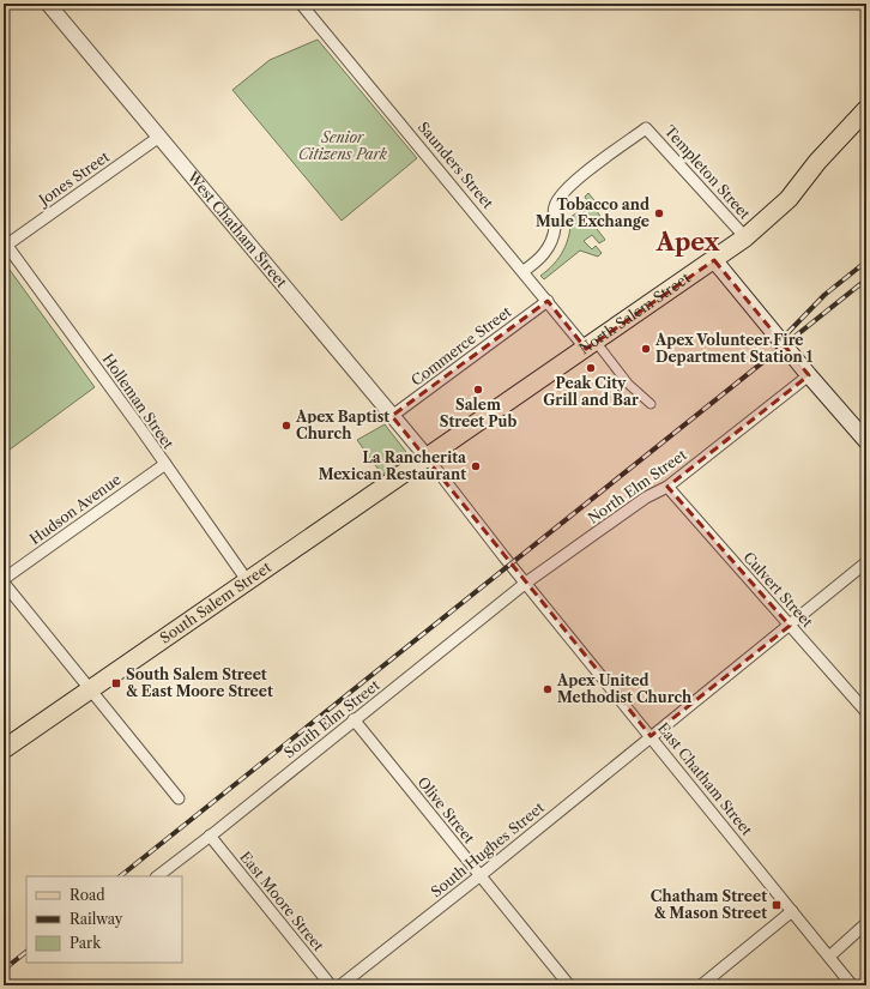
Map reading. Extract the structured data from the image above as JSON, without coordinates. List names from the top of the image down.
{
  "streets": {
    "main road": ["North Salem Street", "South Salem Street"],
    "street": [
      "Saunders Street",
      "Templeton Street",
      "Jones Street",
      "West Chatham Street",
      "Commerce Street",
      "Holleman Street",
      "North Elm Street",
      "Hudson Avenue",
      "Culvert Street",
      "South Elm Street",
      "East Chatham Street",
      "Olive Street",
      "South Hughes Street",
      "East Moore Street"
    ]
  },
  "crossings": [
    ["Saunders Street", "Templeton Street"],
    ["Saunders Street", "North Salem Street"],
    ["Saunders Street", "Commerce Street"],
    ["Templeton Street", "North Salem Street"],
    ["Jones Street", "West Chatham Street"],
    ["Jones Street", "Holleman Street"],
    ["West Chatham Street", "North Salem Street"],
    ["West Chatham Street", "Commerce Street"],
    ["West Chatham Street", "South Salem Street"],
    ["West Chatham Street", "East Chatham Street"],
    ["North Salem Street", "South Salem Street"],
    ["North Salem Street", "East Chatham Street"],
    ["Holleman Street", "Hudson Avenue"],
    ["Holleman Street", "South Salem Street"],
    ["North Elm Street", "Culvert Street"],
    ["North Elm Street", "South Elm Street"],
    ["North Elm Street", "East Chatham Street"],
    ["Culvert Street", "South Hughes Street"],
    ["South Salem Street", "East Chatham Street"],
    ["South Elm Street", "East Chatham Street"],
    ["South Elm Street", "Olive Street"],
    ["South Elm Street", "East Moore Street"],
    ["East Chatham Street", "South Hughes Street"],
    ["Olive Street", "South Hughes Street"]
  ],
  "districts": ["Apex"],
  "parks": ["Senior Citizens Park"],
  "places": {
    "other": [
      "Tobacco and Mule Exchange",
      "Apex Volunteer Fire Department Station 1",
      "Peak City Grill and Bar",
      "Salem Street Pub",
      "Apex Baptist Church",
      "La Rancherita Mexican Restaurant",
      "Apex United Methodist Church"
    ],
    "transit": ["South Salem Street & East Moore Street", "Chatham Street & Mason Street"]
  },
  "legend": ["Road", "Railway", "Park"]
}
